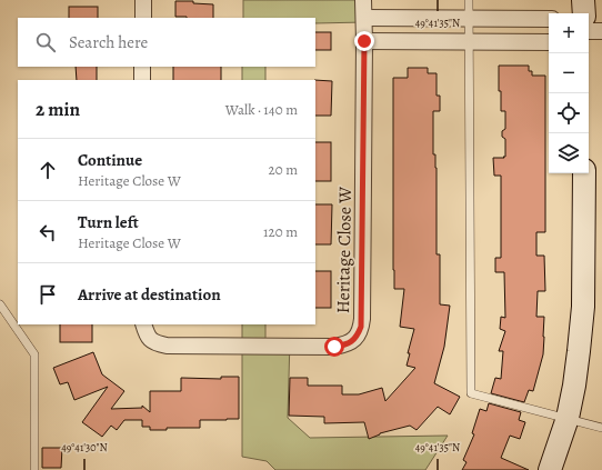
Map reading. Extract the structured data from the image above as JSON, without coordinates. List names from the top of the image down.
{
  "streets": {
    "street": ["Heritage Close W"]
  },
  "page": {
    "map_buttons": ["+", "−"],
    "search": "Search here",
    "heading": ["2 min", "Walk · 140 m"],
    "list": [
      ["Continue", "Heritage Close W", "20 m"],
      ["Turn left", "Heritage Close W", "120 m"],
      "Arrive at destination"
    ]
  },
  "coordinates": ["49°41'35\"N", "49°41'30\"N"]
}
